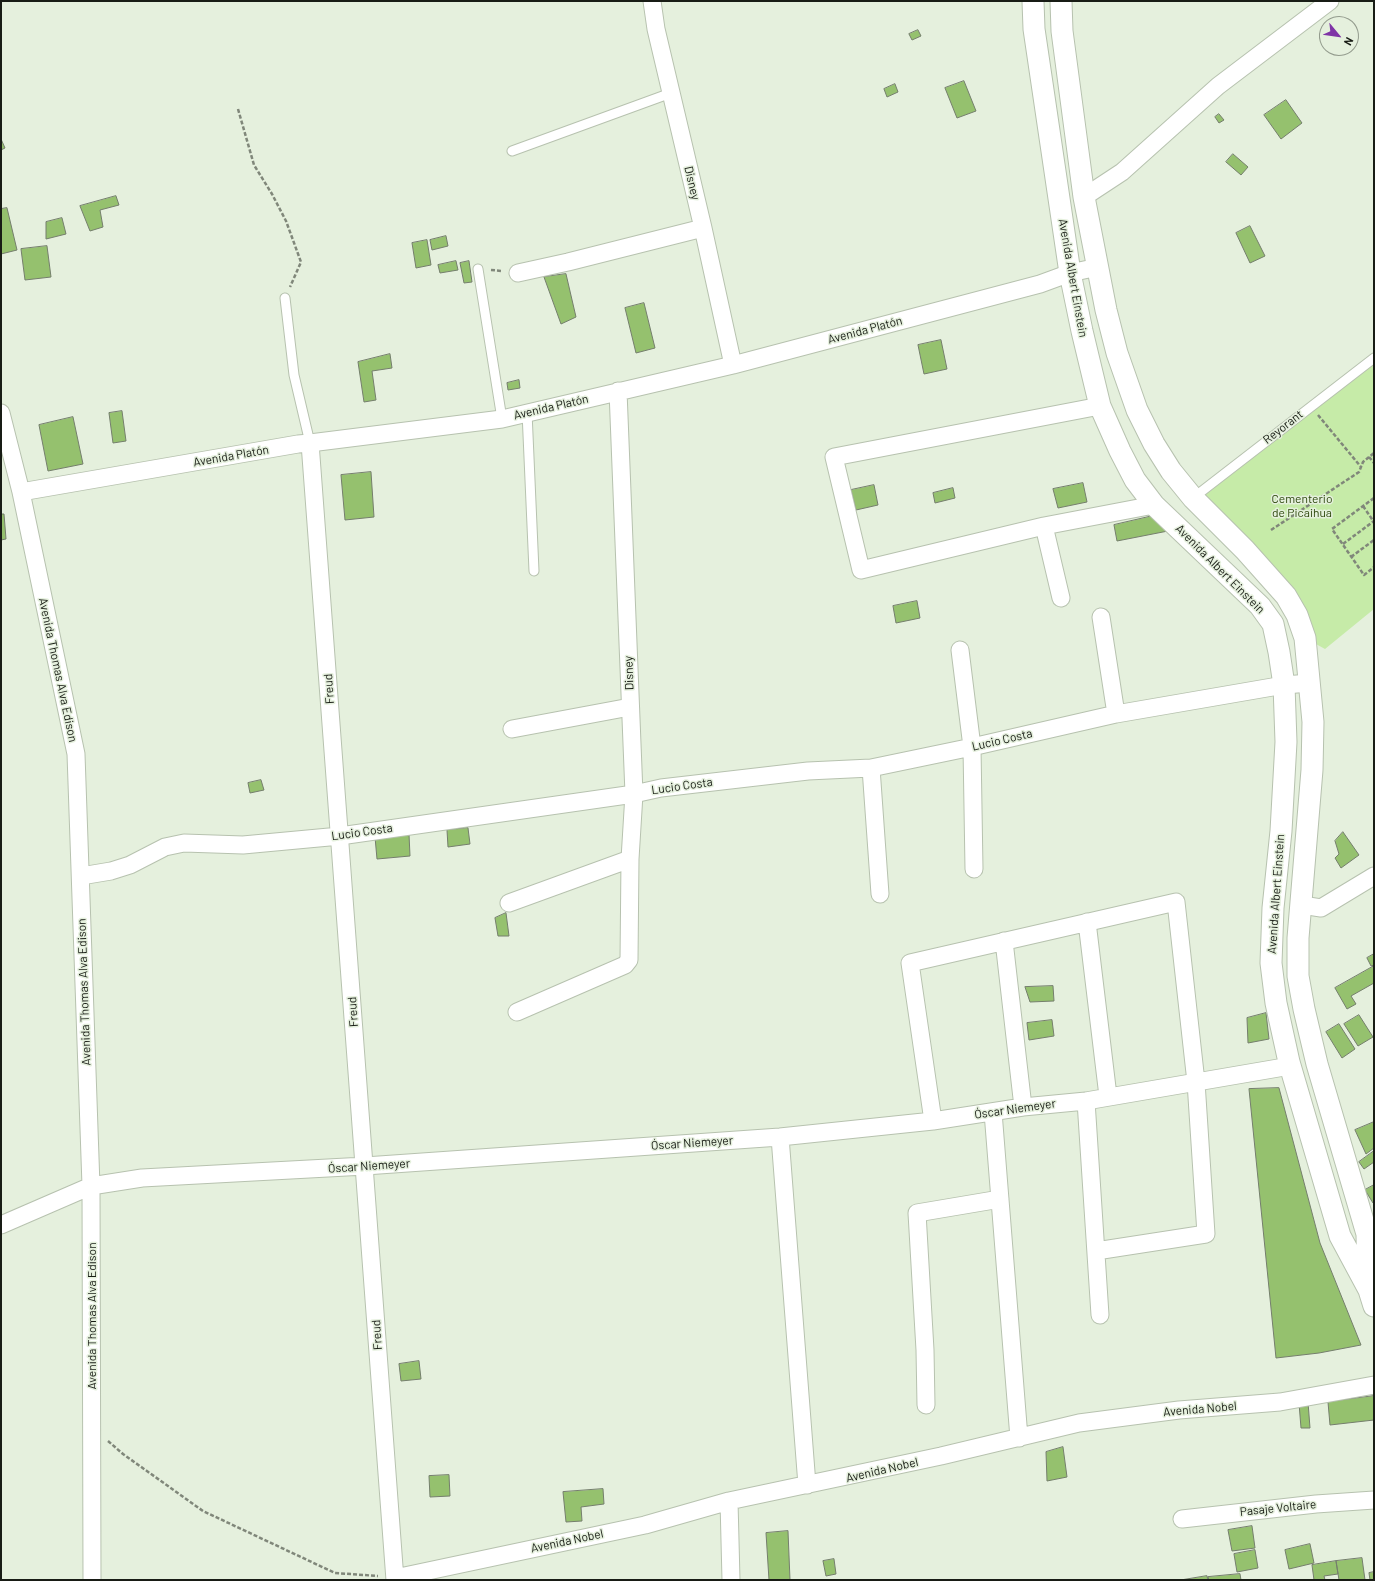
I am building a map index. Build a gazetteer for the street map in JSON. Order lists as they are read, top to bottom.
{
  "streets": {
    "street": [
      "Disney",
      "Avenida Albert Einstein",
      "Avenida Platón",
      "Avenida Thomas Alva Edison",
      "Freud",
      "Lucio Costa",
      "Óscar Niemeyer",
      "Avenida Nobel",
      "Pasaje Voltaire"
    ],
    "lane": ["Reyorant"]
  },
  "crossings": [
    ["Disney", "Avenida Platón"],
    ["Disney", "Lucio Costa"],
    ["Avenida Albert Einstein", "Avenida Platón"],
    ["Avenida Albert Einstein", "Reyorant"],
    ["Avenida Albert Einstein", "Lucio Costa"],
    ["Avenida Albert Einstein", "Óscar Niemeyer"],
    ["Avenida Platón", "Avenida Thomas Alva Edison"],
    ["Avenida Platón", "Freud"],
    ["Avenida Thomas Alva Edison", "Lucio Costa"],
    ["Avenida Thomas Alva Edison", "Óscar Niemeyer"],
    ["Freud", "Lucio Costa"],
    ["Freud", "Óscar Niemeyer"],
    ["Freud", "Avenida Nobel"]
  ],
  "parks": ["Cementerio de Picaihua"],
  "north": "bottom right"
}
